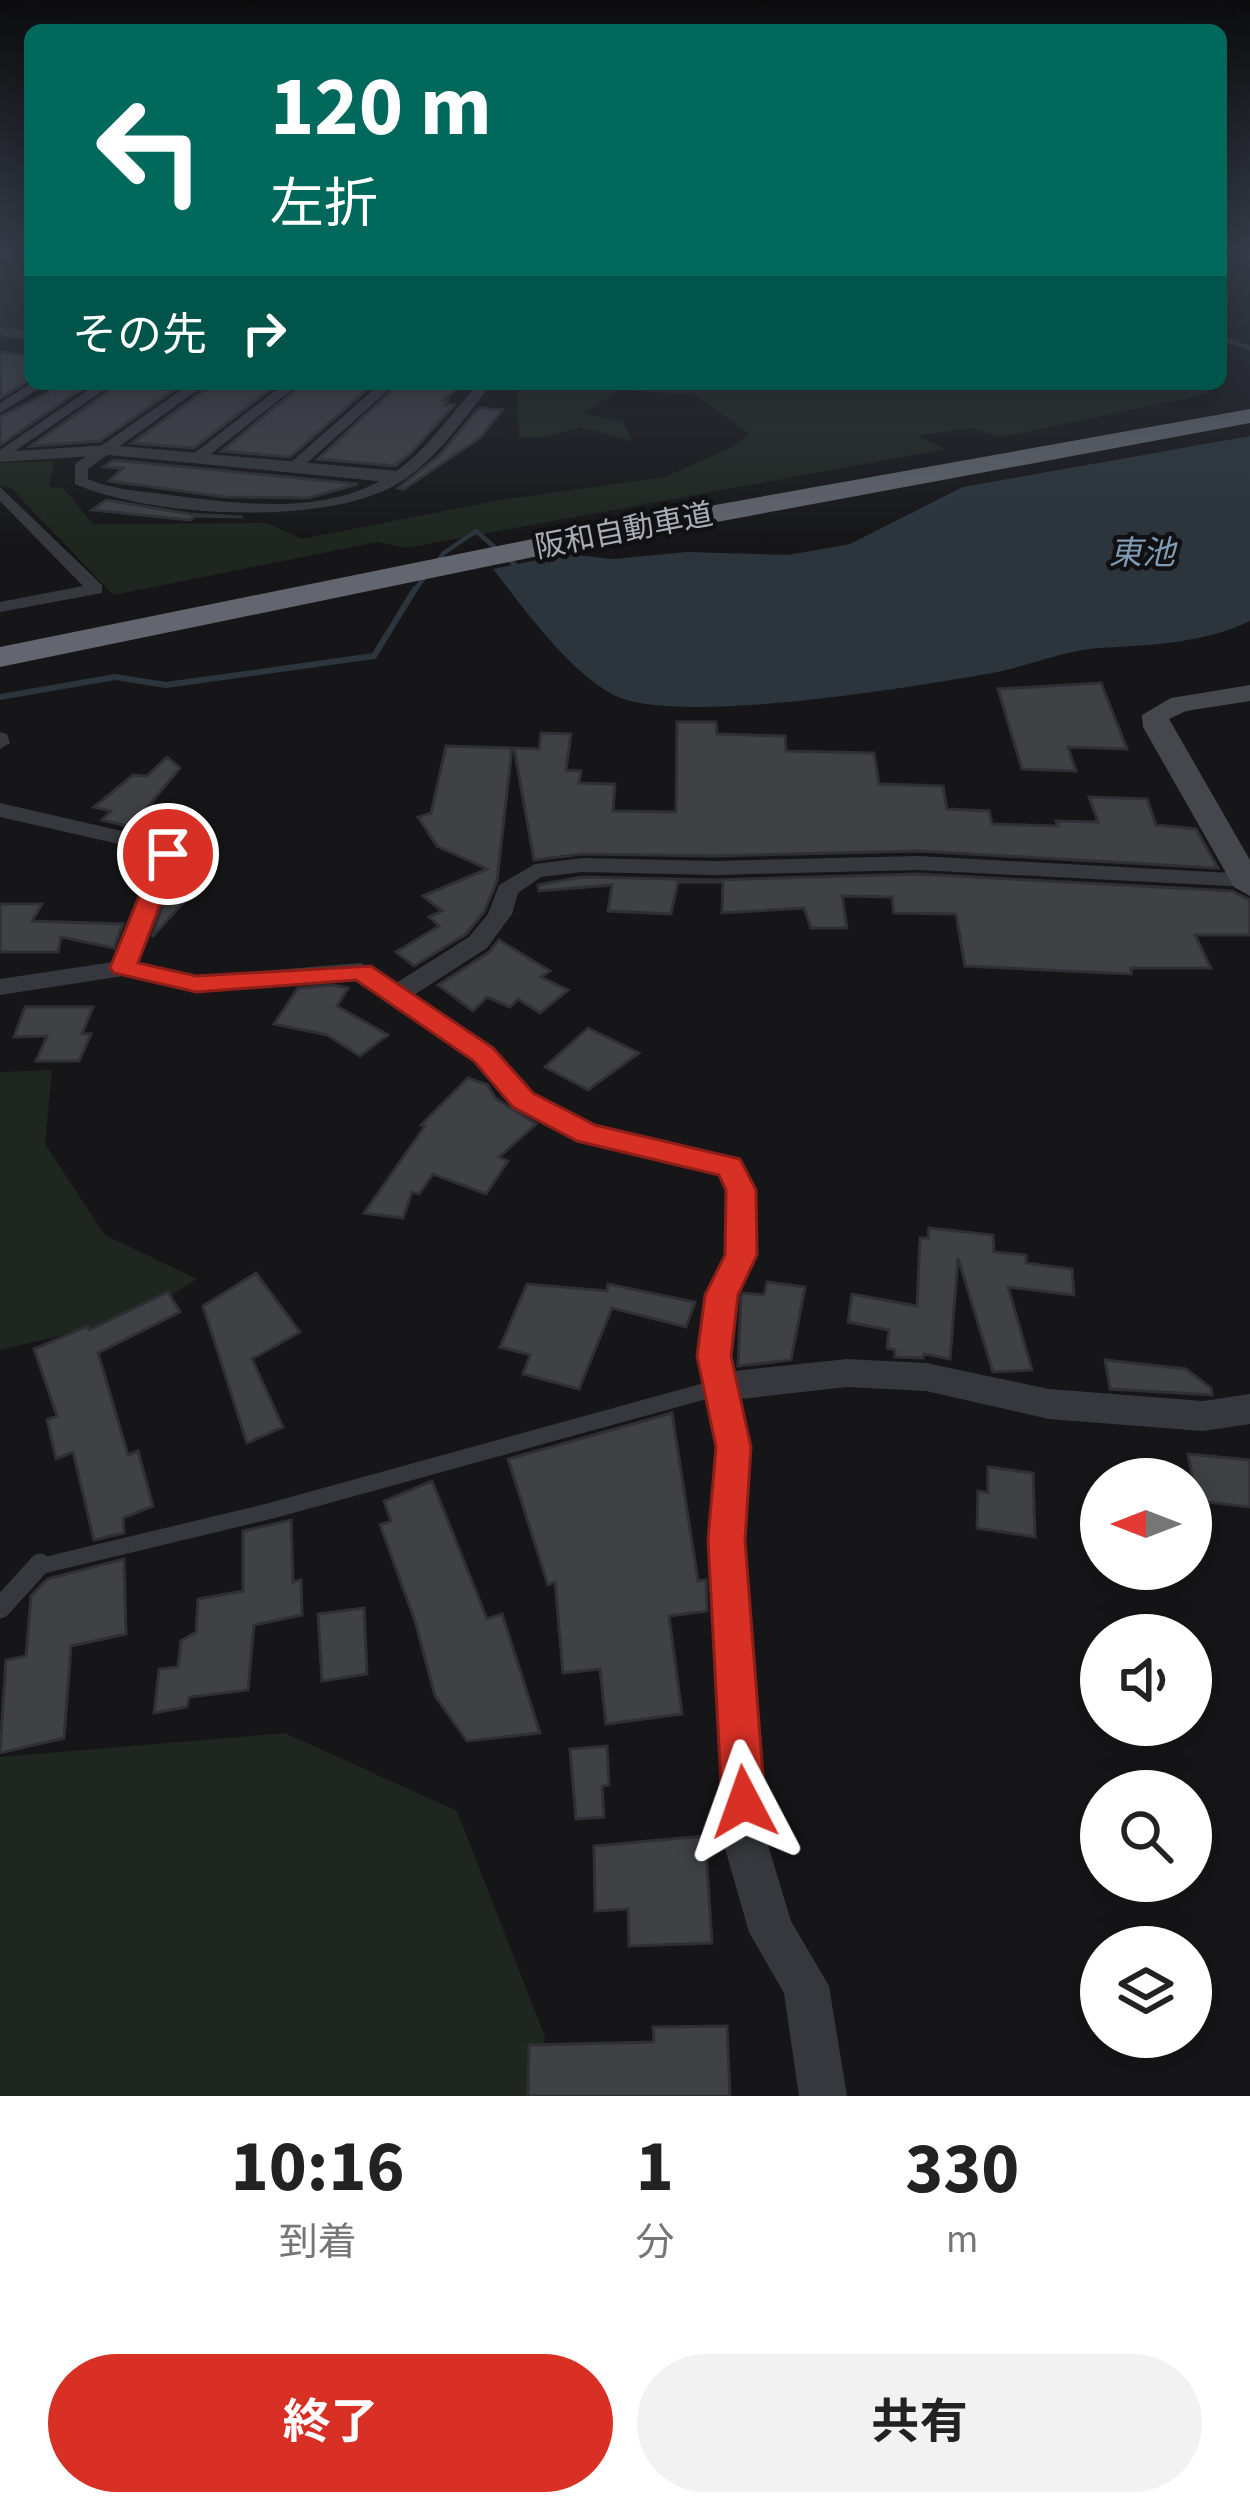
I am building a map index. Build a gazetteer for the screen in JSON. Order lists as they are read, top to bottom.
{
  "streets": {
    "highway": ["阪和自動車道"]
  },
  "water": ["東池"],
  "north": "left",
  "page": {
    "turn": ["120 m", "左折"],
    "then": "その先",
    "eta": [
      "10:16",
      "到着",
      "1",
      "分",
      "330",
      "m"
    ],
    "buttons": ["終了", "共有"]
  }
}
